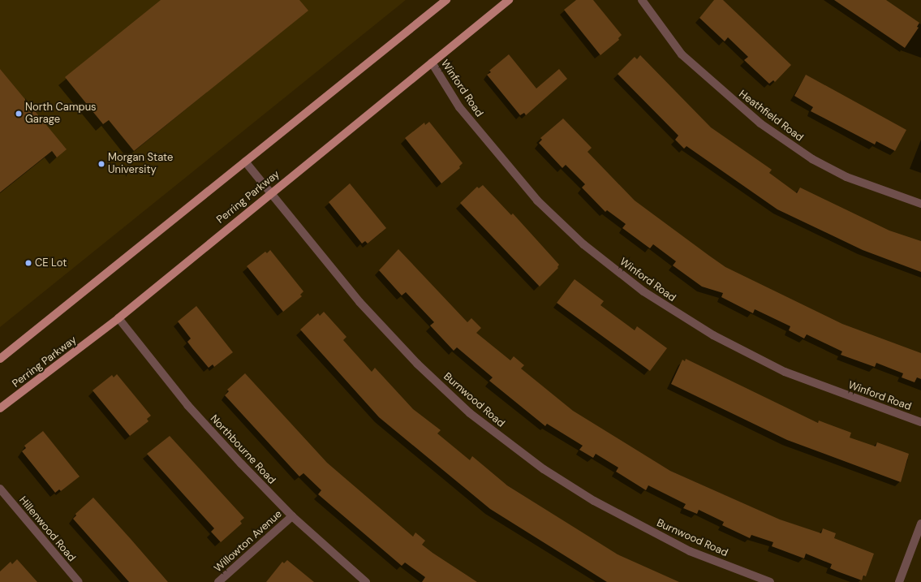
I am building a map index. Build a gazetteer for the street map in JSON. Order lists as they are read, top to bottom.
{
  "streets": {
    "main road": ["Perring Parkway"],
    "street": [
      "Winford Road",
      "Heathfield Road",
      "Burnwood Road",
      "Northbourne Road",
      "Hillenwood Road",
      "Willowton Avenue"
    ]
  },
  "crossings": [
    ["Winford Road", "Perring Parkway"],
    ["Perring Parkway", "Burnwood Road"],
    ["Perring Parkway", "Northbourne Road"],
    ["Northbourne Road", "Willowton Avenue"]
  ],
  "places": ["North Campus Garage", "Morgan State University", "CE Lot"]
}
